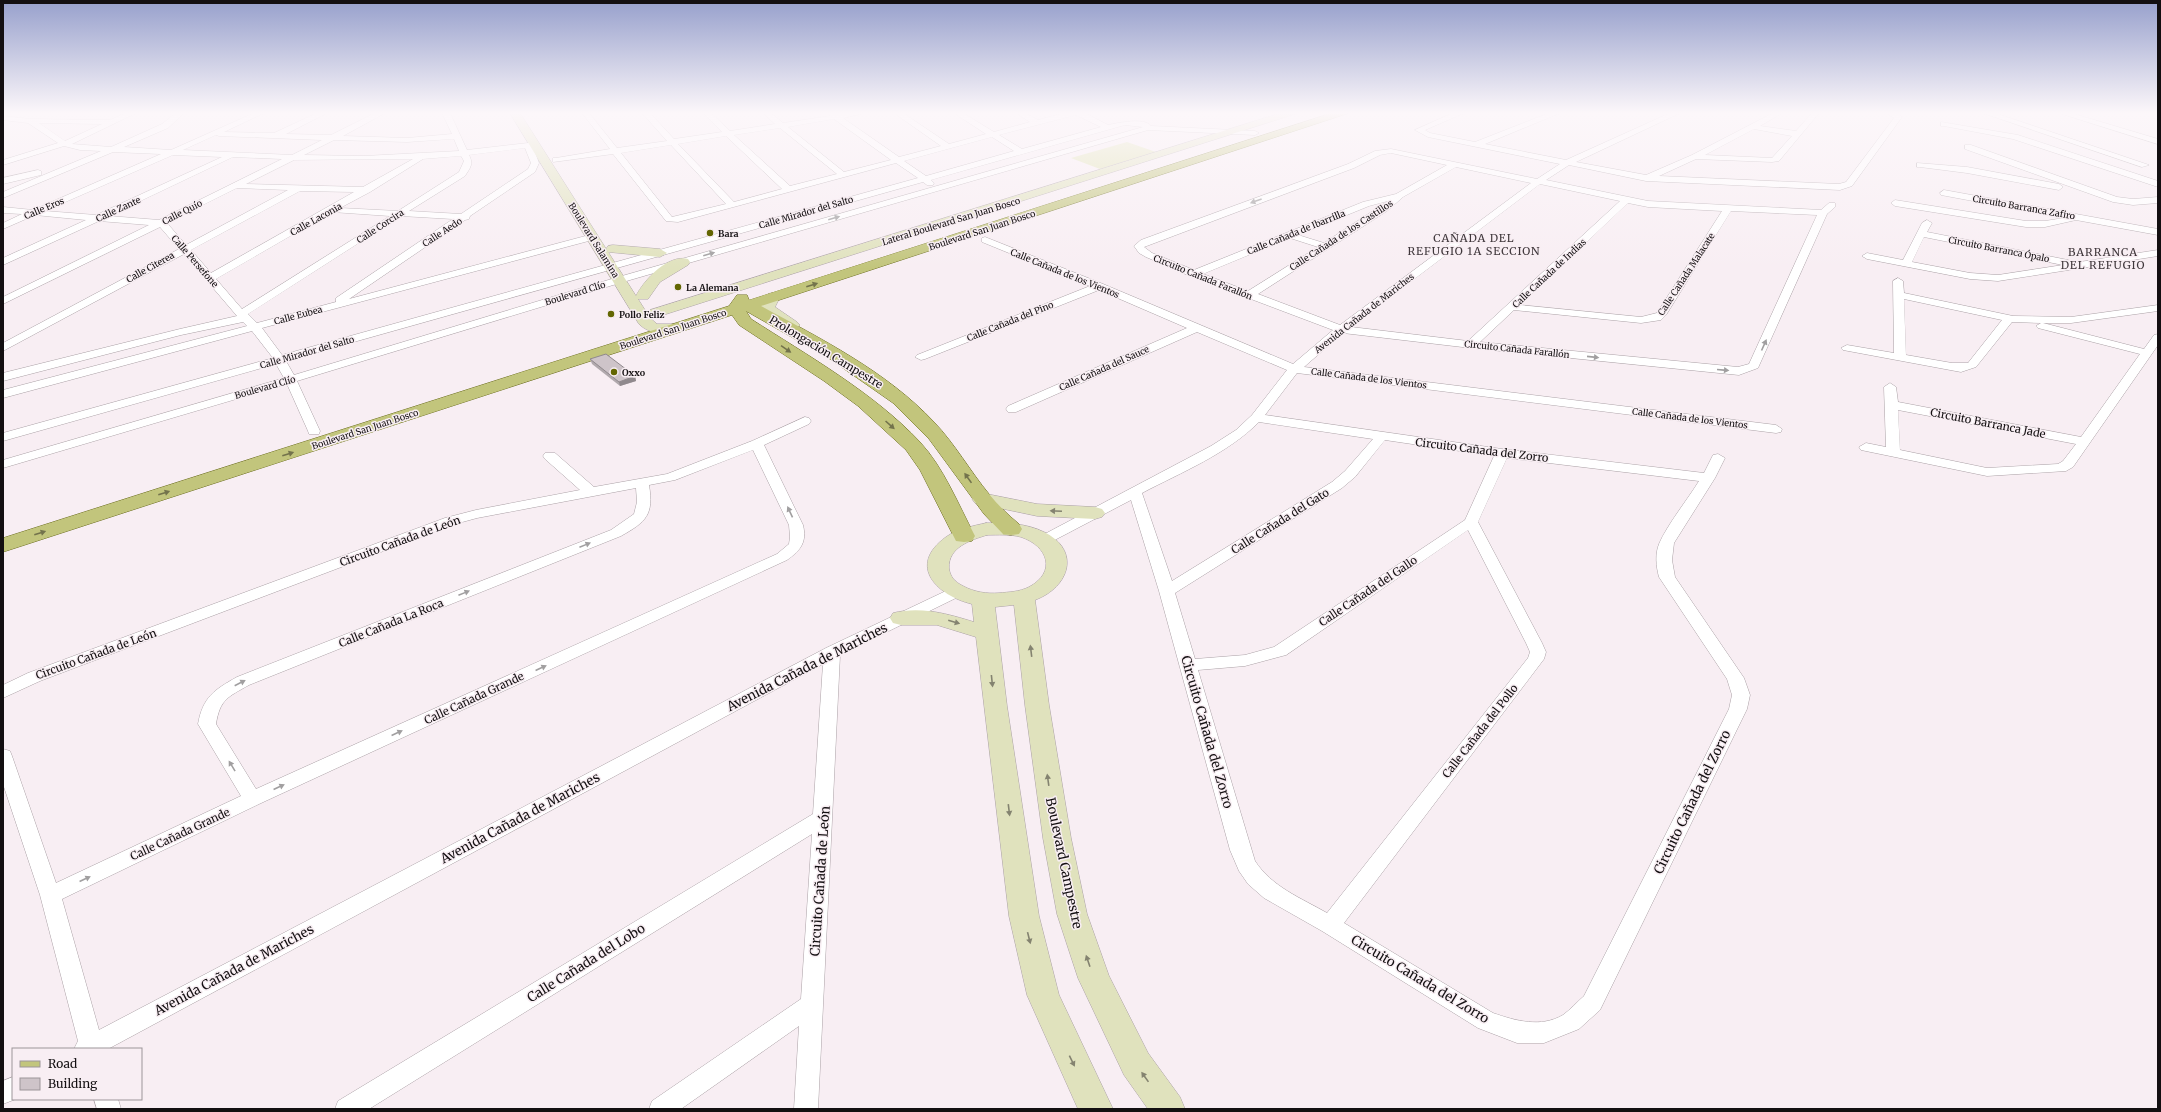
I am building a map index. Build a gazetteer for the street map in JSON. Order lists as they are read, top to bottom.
{
  "streets": {
    "main road": ["Boulevard San Juan Bosco", "Prolongación Campestre"],
    "street": [
      "Circuito Barranca Zafiro",
      "Calle Eros",
      "Calle Zante",
      "Calle Quío",
      "Calle Mirador del Salto",
      "Calle Laconia",
      "Lateral Boulevard San Juan Bosco",
      "Calle Corcira",
      "Calle Aedo",
      "Calle Cañada de Ibarrilla",
      "Calle Cañada de los Castillos",
      "Boulevard Salamina",
      "Circuito Barranca Ópalo",
      "Calle Persefone",
      "Calle Citerea",
      "Calle Cañada de los Vientos",
      "Calle Cañada de Indias",
      "Calle Cañada Malacate",
      "Circuito Cañada Farallón",
      "Boulevard Clío",
      "Avenida Cañada de Mariches",
      "Calle Eubea",
      "Calle Cañada del Pino",
      "Calle Cañada del Sauce",
      "Circuito Barranca Jade",
      "Circuito Cañada del Zorro",
      "Calle Cañada del Gato",
      "Circuito Cañada de León",
      "Calle Cañada del Gallo",
      "Calle Cañada La Roca",
      "Calle Cañada Grande",
      "Calle Cañada del Pollo",
      "Boulevard Campestre",
      "Calle Cañada del Lobo"
    ]
  },
  "crossings": [
    ["Calle Quío", "Calle Persefone"],
    ["Calle Mirador del Salto", "Boulevard Salamina"],
    ["Calle Mirador del Salto", "Calle Persefone"],
    ["Calle Laconia", "Calle Persefone"],
    ["Lateral Boulevard San Juan Bosco", "Boulevard San Juan Bosco"],
    ["Lateral Boulevard San Juan Bosco", "Boulevard Salamina"],
    ["Calle Corcira", "Calle Persefone"],
    ["Boulevard San Juan Bosco", "Boulevard Salamina"],
    ["Boulevard San Juan Bosco", "Calle Persefone"],
    ["Boulevard San Juan Bosco", "Prolongación Campestre"],
    ["Calle Aedo", "Calle Eubea"],
    ["Calle Cañada de Ibarrilla", "Calle Cañada de los Castillos"],
    ["Calle Cañada de Ibarrilla", "Circuito Cañada Farallón"],
    ["Calle Cañada de los Castillos", "Circuito Cañada Farallón"],
    ["Boulevard Salamina", "Boulevard Clío"],
    ["Boulevard Salamina", "Calle Eubea"],
    ["Calle Persefone", "Calle Citerea"],
    ["Calle Persefone", "Boulevard Clío"],
    ["Calle Persefone", "Calle Eubea"],
    ["Calle Cañada de los Vientos", "Avenida Cañada de Mariches"],
    ["Calle Cañada de los Vientos", "Calle Cañada del Pino"],
    ["Calle Cañada de los Vientos", "Calle Cañada del Sauce"],
    ["Calle Cañada de Indias", "Calle Cañada Malacate"],
    ["Calle Cañada de Indias", "Circuito Cañada Farallón"],
    ["Calle Cañada Malacate", "Circuito Cañada Farallón"],
    ["Circuito Cañada Farallón", "Avenida Cañada de Mariches"],
    ["Avenida Cañada de Mariches", "Prolongación Campestre"],
    ["Avenida Cañada de Mariches", "Circuito Cañada del Zorro"],
    ["Avenida Cañada de Mariches", "Circuito Cañada de León"],
    ["Avenida Cañada de Mariches", "Boulevard Campestre"],
    ["Prolongación Campestre", "Boulevard Campestre"],
    ["Circuito Cañada del Zorro", "Calle Cañada del Gato"],
    ["Circuito Cañada del Zorro", "Calle Cañada del Gallo"],
    ["Circuito Cañada del Zorro", "Calle Cañada del Pollo"],
    ["Circuito Cañada de León", "Calle Cañada La Roca"],
    ["Circuito Cañada de León", "Calle Cañada Grande"],
    ["Circuito Cañada de León", "Calle Cañada del Lobo"],
    ["Calle Cañada del Gallo", "Calle Cañada del Pollo"],
    ["Calle Cañada La Roca", "Calle Cañada Grande"]
  ],
  "one_way": ["Calle Cañada La Roca", "Calle Cañada Grande"],
  "districts": ["CAÑADA DEL REFUGIO 1A SECCION", "BARRANCA DEL REFUGIO"],
  "places": [
    "Bara",
    "La Alemana",
    "Pollo Feliz",
    "Oxxo"
  ],
  "legend": ["Road", "Building"]
}
